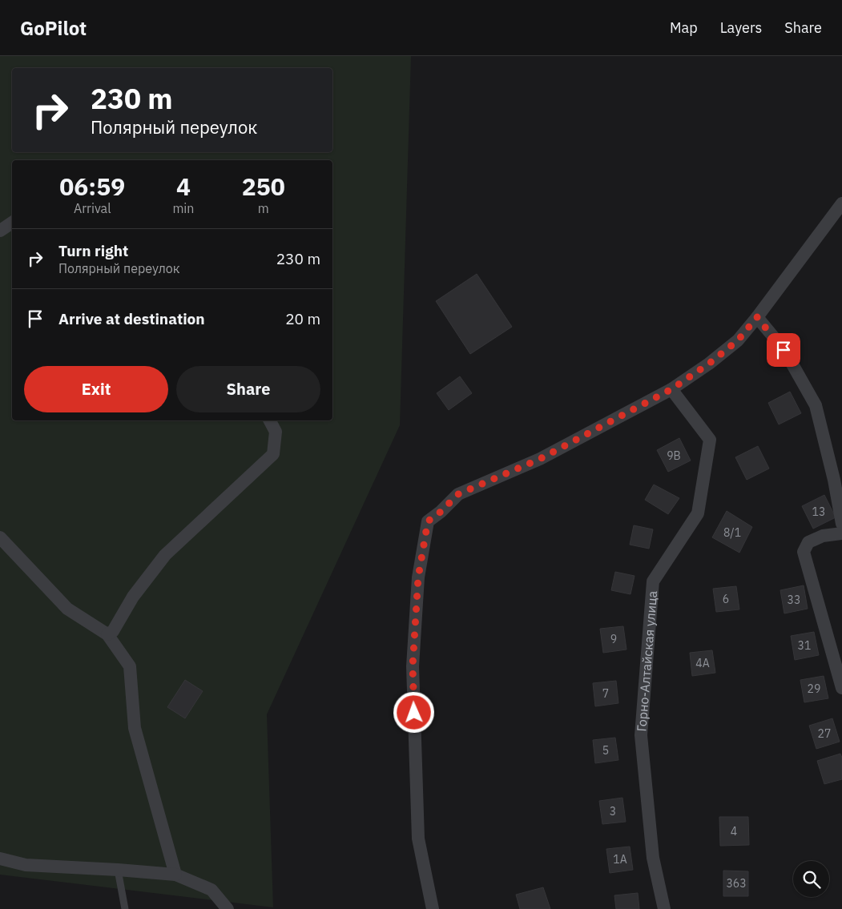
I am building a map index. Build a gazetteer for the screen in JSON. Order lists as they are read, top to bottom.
{
  "streets": {
    "street": ["Горно-Алтайская улица"]
  },
  "house_numbers": [
    "9В",
    "13",
    "8/1",
    "6",
    "33",
    "9",
    "31",
    "4А",
    "29",
    "7",
    "27",
    "5",
    "3",
    "4",
    "1А",
    "363"
  ],
  "page": {
    "header": "GoPilot",
    "nav": ["Map", "Layers", "Share"],
    "turn": ["230 m", "Полярный переулок"],
    "eta": [
      "06:59",
      "Arrival",
      "4",
      "min",
      "250",
      "m"
    ],
    "list": [
      {
        "name": "Turn right",
        "note": "Полярный переулок",
        "value": "230 m"
      },
      {
        "name": "Arrive at destination",
        "value": "20 m"
      }
    ],
    "buttons": ["Exit", "Share"]
  }
}
